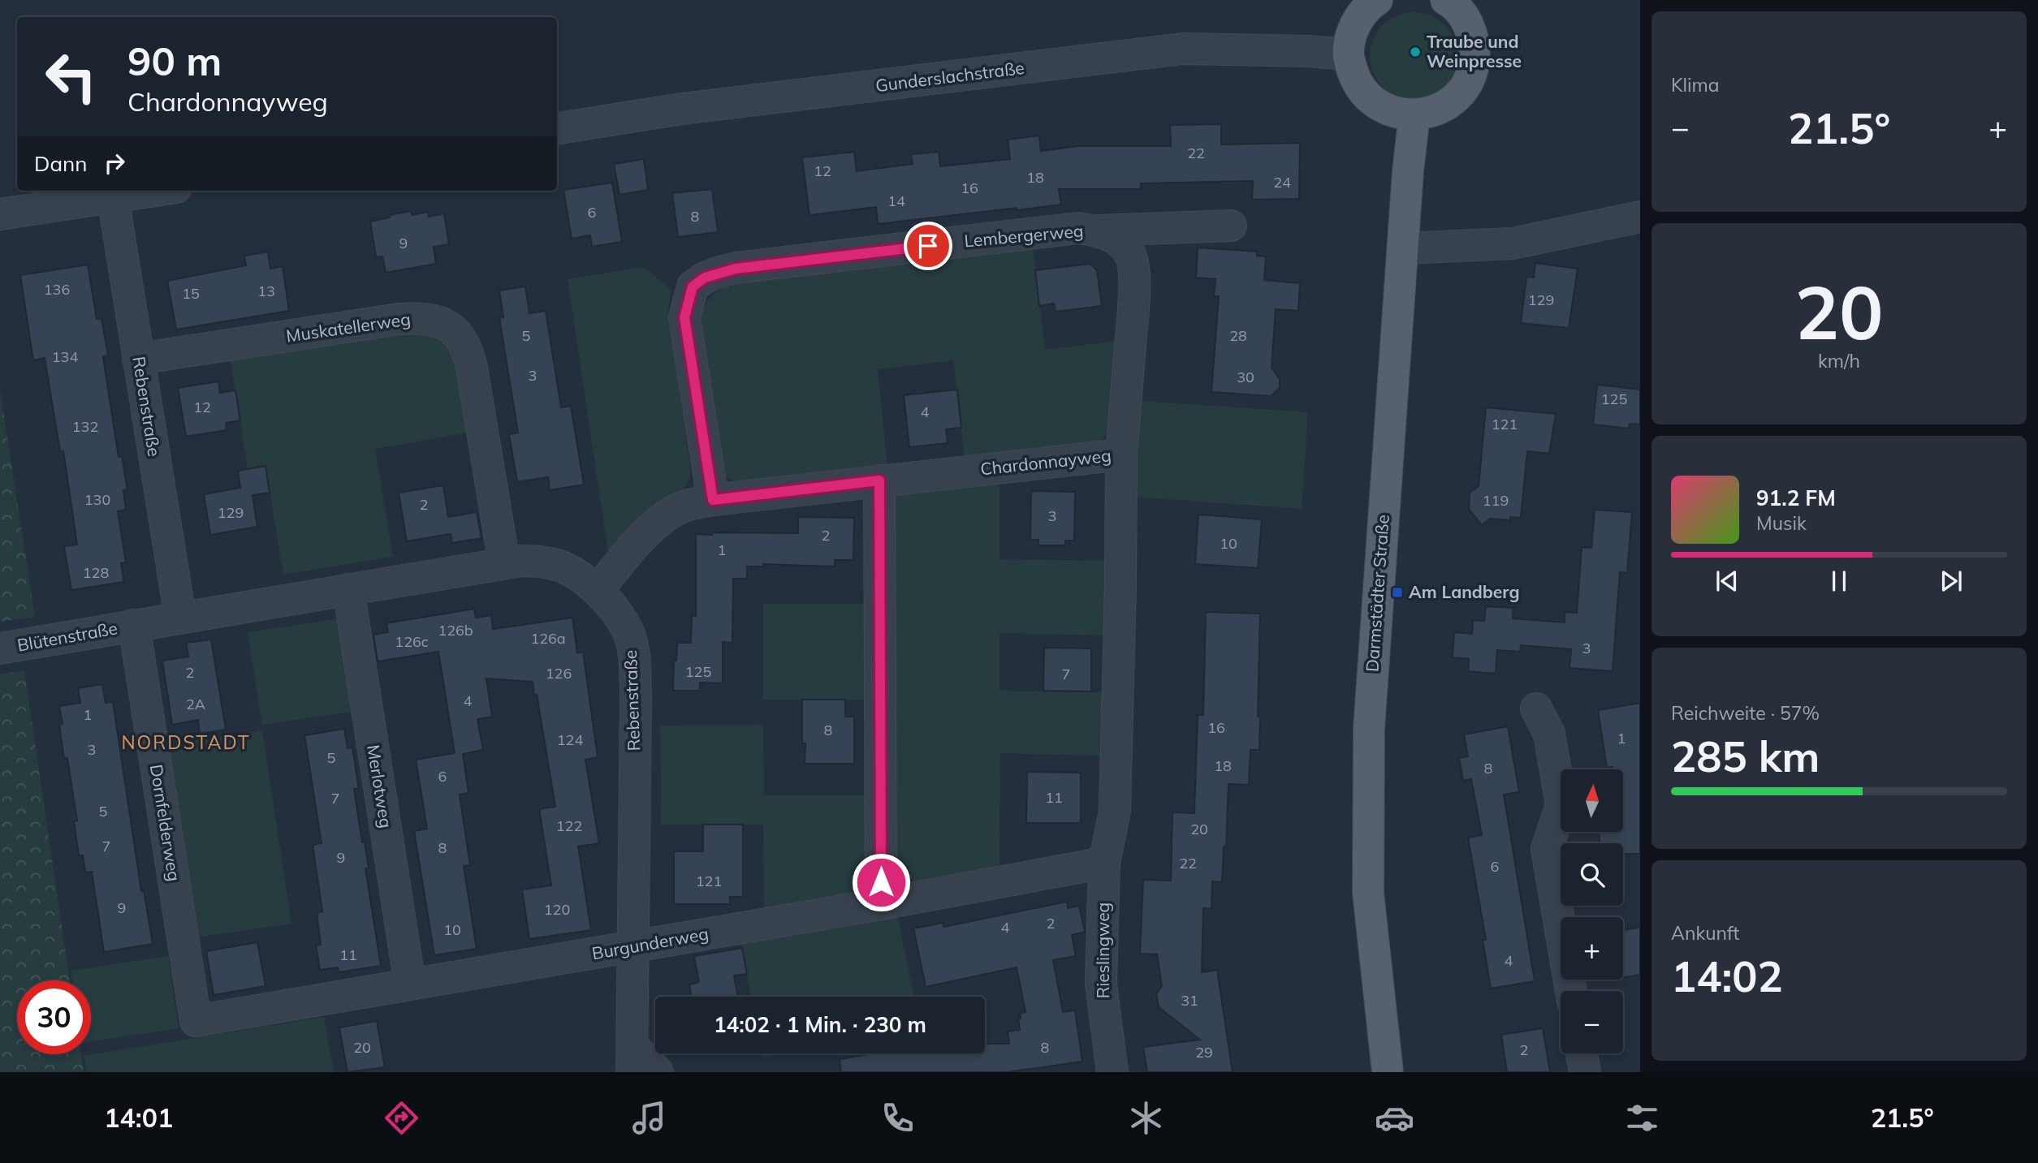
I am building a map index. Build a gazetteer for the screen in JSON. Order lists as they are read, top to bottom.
{
  "streets": {
    "main road": ["Darmstädter Straße"],
    "street": [
      "Gunderslachstraße",
      "Lembergerweg",
      "Muskatellerweg",
      "Rebenstraße",
      "Chardonnayweg",
      "Blütenstraße",
      "Merlotweg",
      "Dornfelderweg",
      "Burgunderweg",
      "Rieslingweg"
    ]
  },
  "crossings": [
    ["Lembergerweg", "Chardonnayweg"],
    ["Muskatellerweg", "Rebenstraße"],
    ["Rebenstraße", "Chardonnayweg"],
    ["Rebenstraße", "Blütenstraße"],
    ["Rebenstraße", "Merlotweg"],
    ["Rebenstraße", "Dornfelderweg"],
    ["Rebenstraße", "Burgunderweg"],
    ["Chardonnayweg", "Burgunderweg"],
    ["Chardonnayweg", "Rieslingweg"],
    ["Blütenstraße", "Dornfelderweg"],
    ["Merlotweg", "Burgunderweg"],
    ["Dornfelderweg", "Burgunderweg"],
    ["Burgunderweg", "Rieslingweg"]
  ],
  "districts": ["NORDSTADT"],
  "places": {
    "other": ["Traube und Weinpresse"],
    "transit": ["Am Landberg"]
  },
  "house_numbers": [
    "22",
    "12",
    "18",
    "24",
    "16",
    "14",
    "6",
    "8",
    "9",
    "136",
    "13",
    "15",
    "129",
    "5",
    "28",
    "134",
    "3",
    "30",
    "125",
    "12",
    "4",
    "121",
    "132",
    "130",
    "119",
    "2",
    "129",
    "3",
    "2",
    "10",
    "1",
    "128",
    "126b",
    "126a",
    "126c",
    "3",
    "125",
    "2",
    "126",
    "7",
    "4",
    "2A",
    "1",
    "16",
    "8",
    "1",
    "124",
    "3",
    "5",
    "18",
    "8",
    "6",
    "11",
    "7",
    "5",
    "122",
    "20",
    "7",
    "8",
    "9",
    "22",
    "6",
    "121",
    "9",
    "120",
    "2",
    "4",
    "10",
    "11",
    "4",
    "31",
    "20",
    "8",
    "2",
    "29"
  ],
  "north": "top",
  "page": {
    "tile": [
      "Klima",
      ["20", "km/h"],
      ["Reichweite · 57%", "285 km"],
      ["Ankunft", "14:02"]
    ],
    "turn": ["90 m", "Chardonnayweg"],
    "heat": ["−", "21.5°", "+"],
    "then": "Dann",
    "song": ["91.2 FM", "Musik"],
    "map_buttons": ["+", "−"],
    "limit": "30",
    "trip": "14:02 · 1 Min. · 230 m",
    "tabs": ["14:01", "21.5°"]
  }
}
